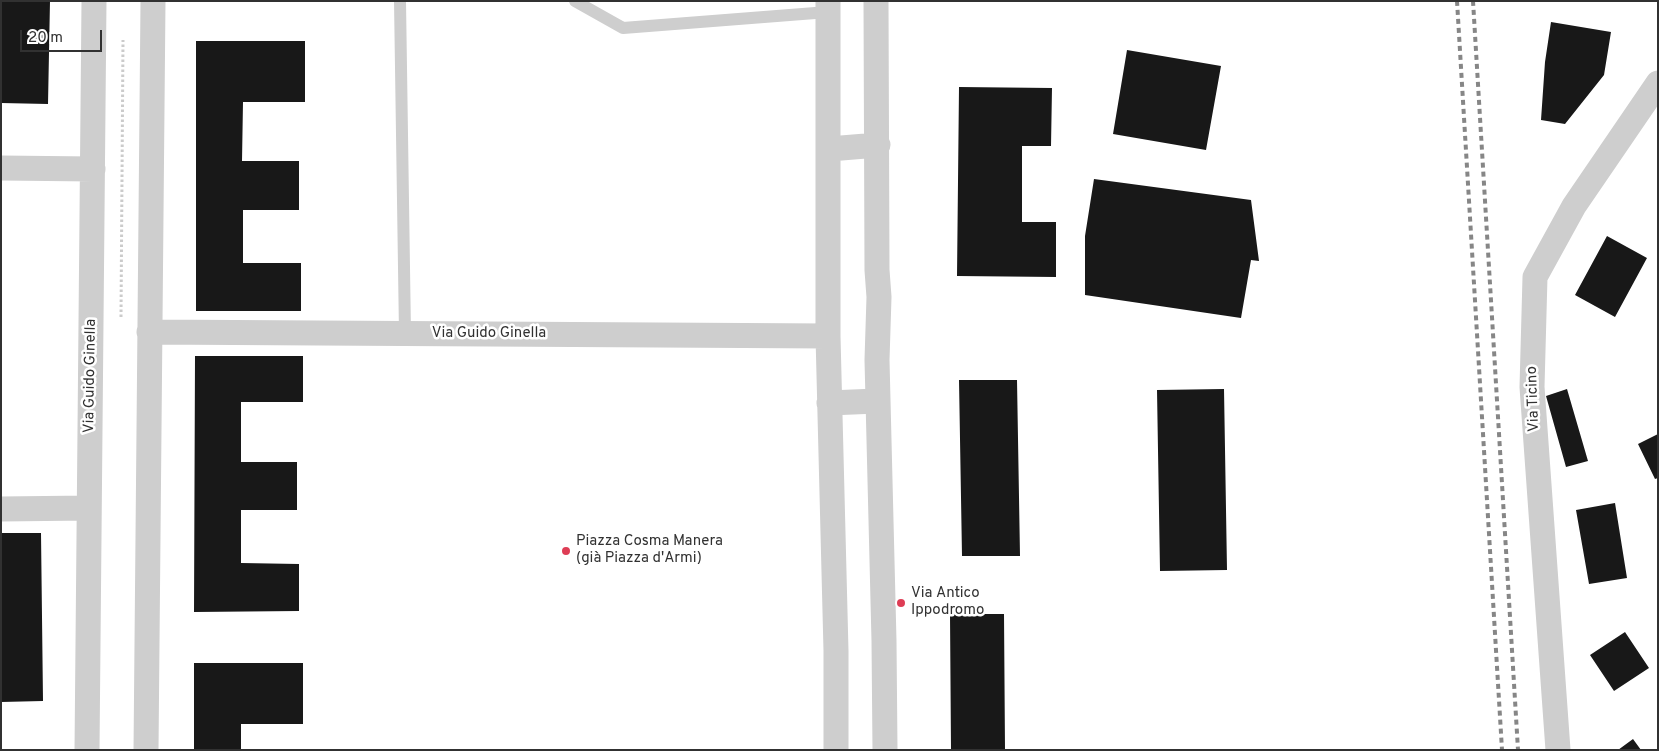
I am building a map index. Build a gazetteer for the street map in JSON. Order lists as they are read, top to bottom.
{
  "streets": {
    "street": ["Via Guido Ginella", "Via Ticino"]
  },
  "places": ["Piazza Cosma Manera (già Piazza d'Armi)", "Via Antico Ippodromo"],
  "scale_bar": "20 m"
}
